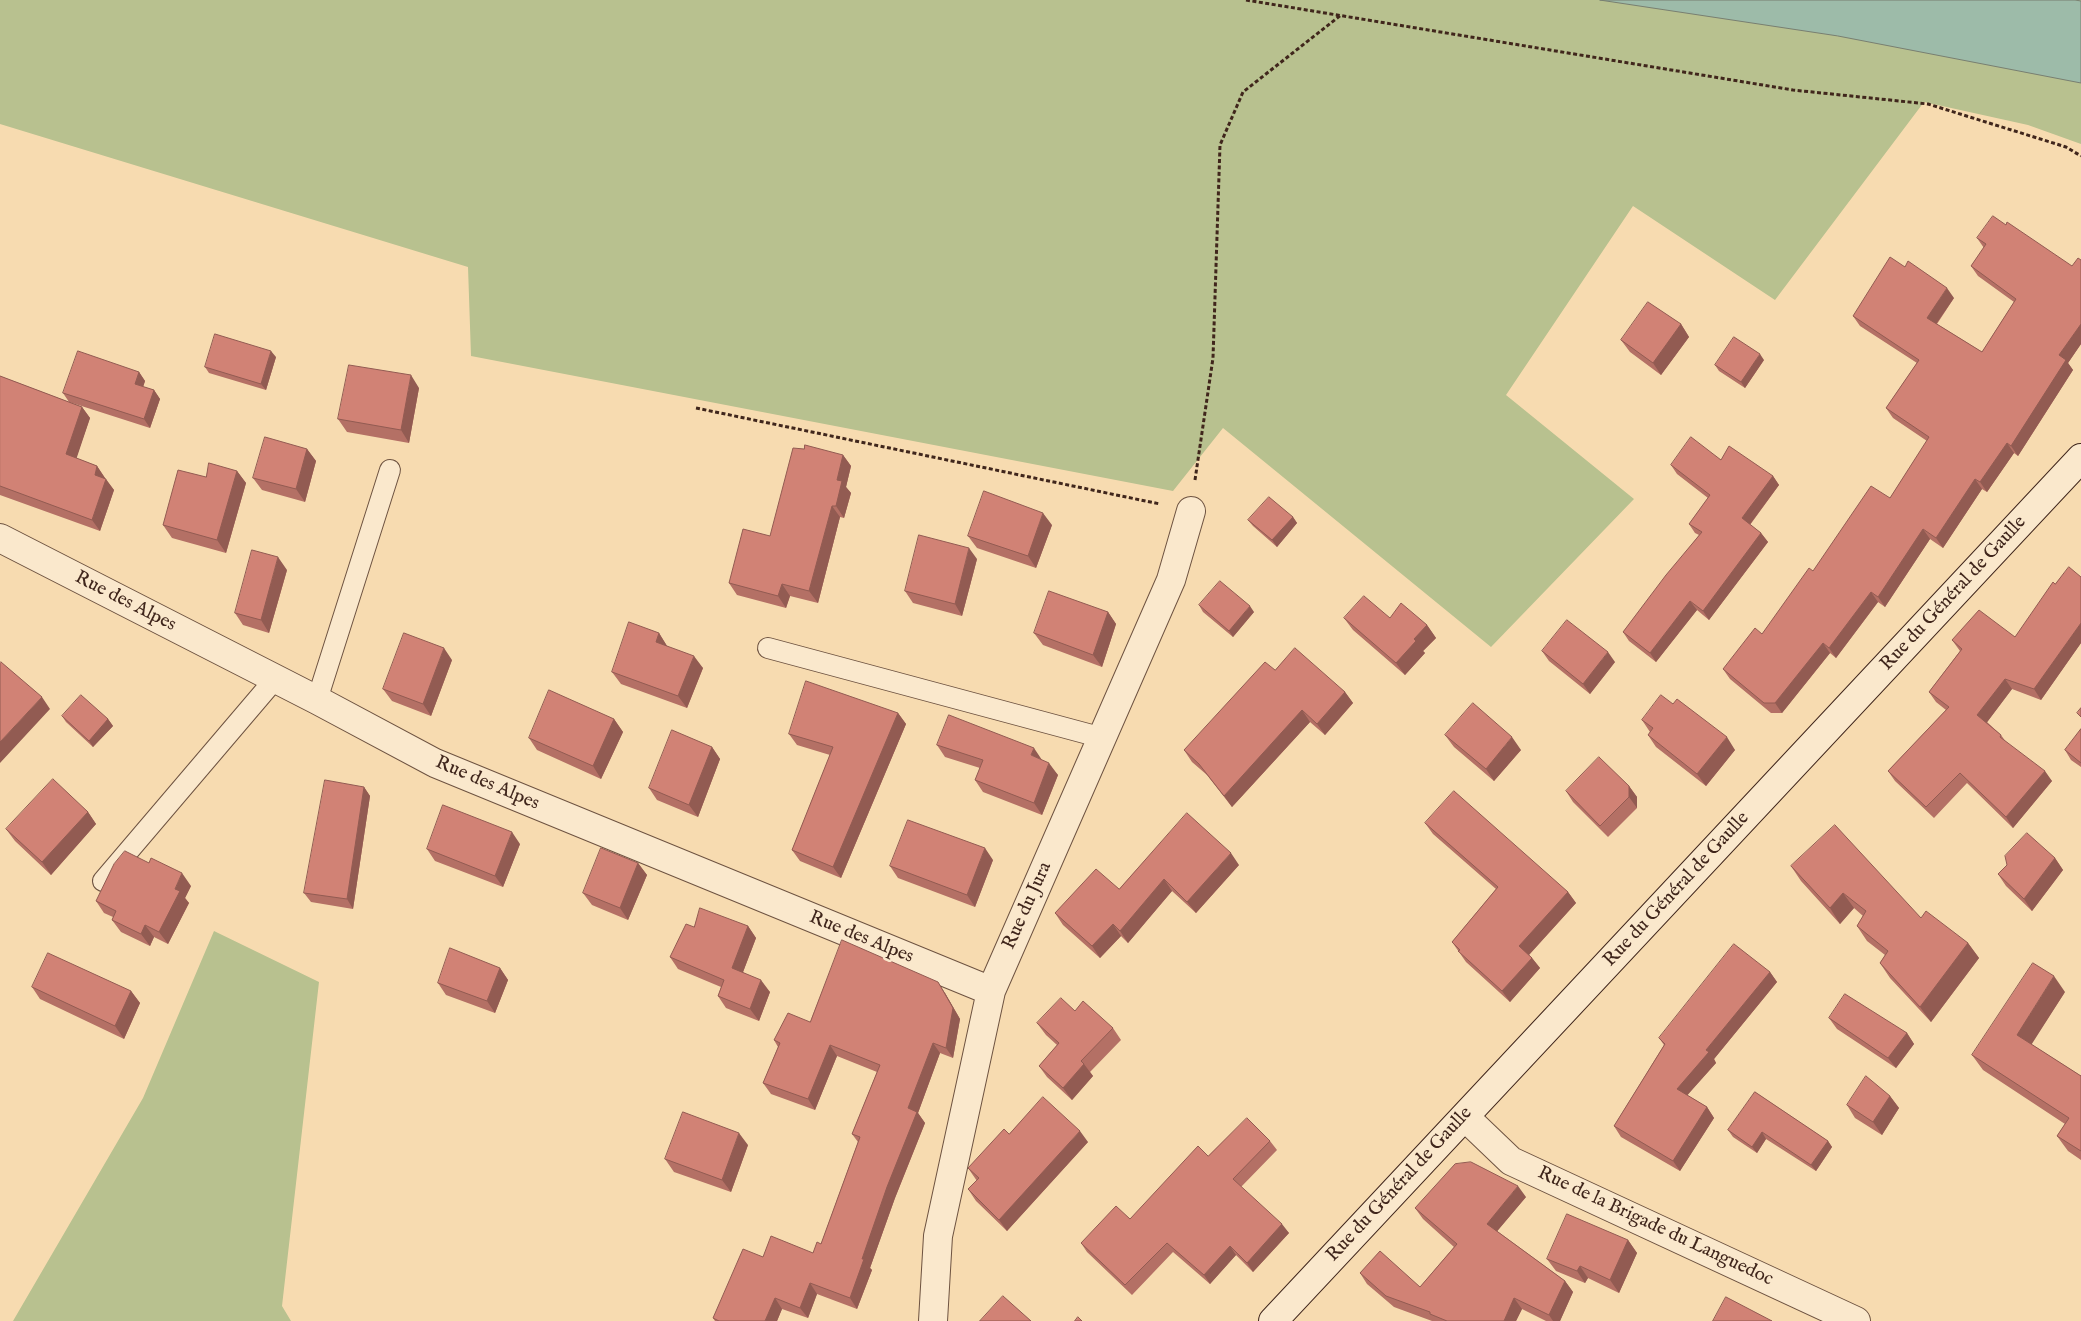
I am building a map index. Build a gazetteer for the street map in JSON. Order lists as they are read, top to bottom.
{
  "streets": {
    "street": [
      "Rue du Général de Gaulle",
      "Rue des Alpes",
      "Rue du Jura",
      "Rue de la Brigade du Languedoc"
    ]
  },
  "crossings": [
    ["Rue du Général de Gaulle", "Rue de la Brigade du Languedoc"],
    ["Rue des Alpes", "Rue du Jura"]
  ]
}
